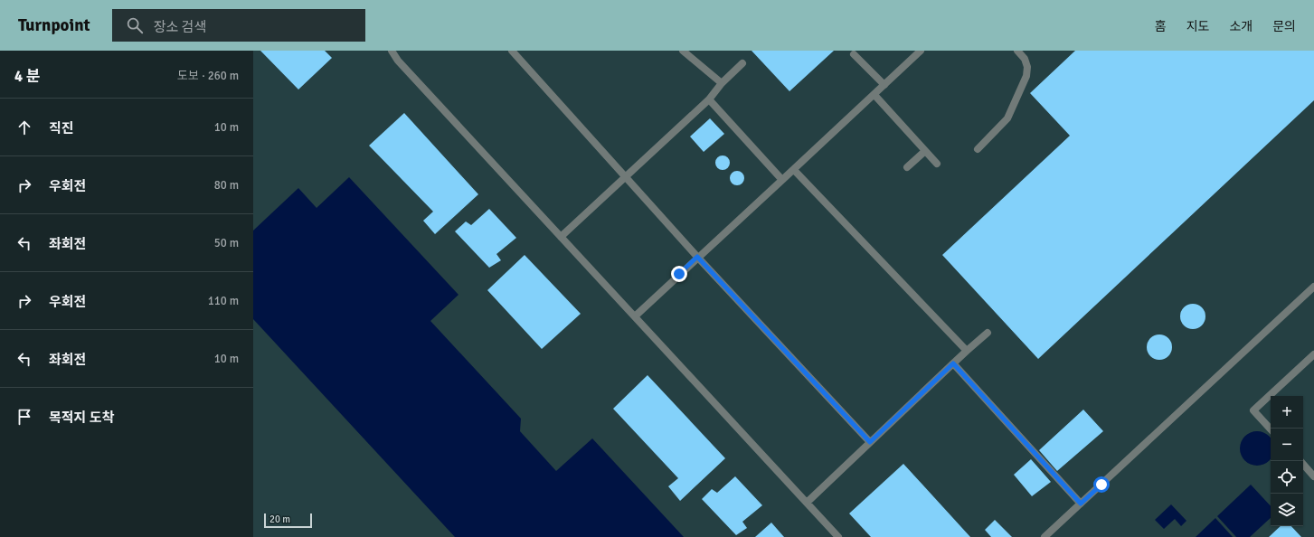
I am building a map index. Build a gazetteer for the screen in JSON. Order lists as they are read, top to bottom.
{
  "scale_bar": "20 m",
  "page": {
    "header": "Turnpoint",
    "search": "장소 검색",
    "nav": [
      "홈",
      "지도",
      "소개",
      "문의"
    ],
    "heading": ["4 분", "도보 · 260 m"],
    "list": [
      ["직진", "10 m"],
      ["우회전", "80 m"],
      ["좌회전", "50 m"],
      ["우회전", "110 m"],
      ["좌회전", "10 m"],
      "목적지 도착"
    ],
    "map_buttons": ["+", "−"],
    "scale": "20 m"
  }
}
